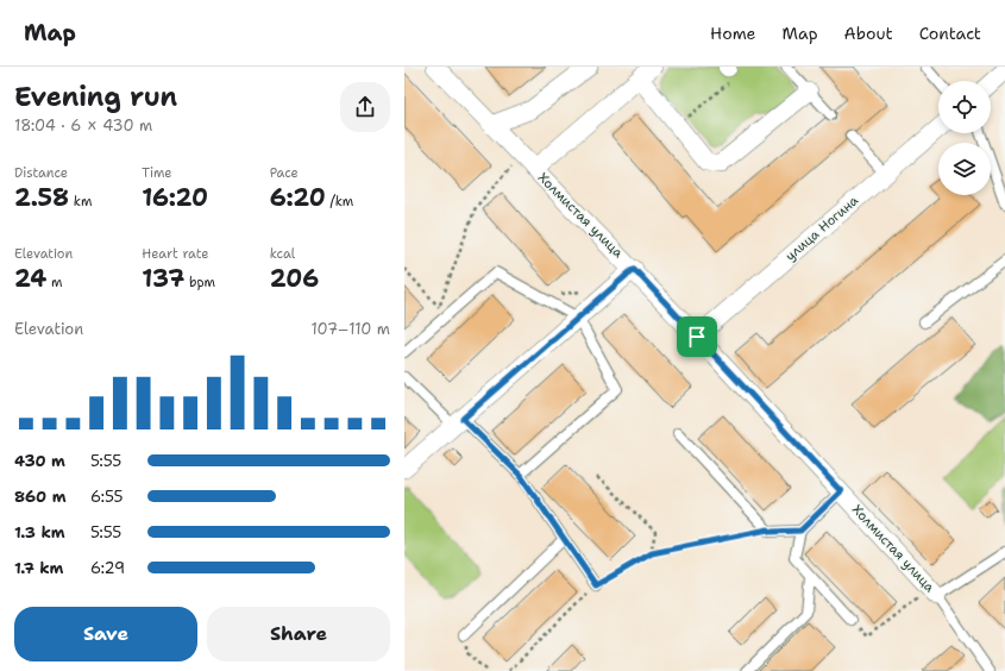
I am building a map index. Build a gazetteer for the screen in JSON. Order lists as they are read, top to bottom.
{
  "streets": {
    "street": ["Холмистая улица", "улица Ногина"]
  },
  "crossings": [
    ["Холмистая улица", "улица Ногина"]
  ],
  "page": {
    "header": "Map",
    "nav": [
      "Home",
      "Map",
      "About",
      "Contact"
    ],
    "heading": ["Evening run", "18:04 · 6 × 430 m"],
    "stats": [
      ["Distance", "2.58 km"],
      ["Time", "16:20"],
      ["Pace", "6:20 /km"],
      ["Elevation", "24 m"],
      ["Heart rate", "137 bpm"],
      ["kcal", "206"]
    ],
    "chart": ["Elevation", "107–110 m"],
    "list": [
      {
        "name": "430 m",
        "note": "5:55"
      },
      {
        "name": "860 m",
        "note": "6:55"
      },
      {
        "name": "1.3 km",
        "note": "5:55"
      },
      {
        "name": "1.7 km",
        "note": "6:29"
      }
    ],
    "buttons": ["Save", "Share"]
  }
}
